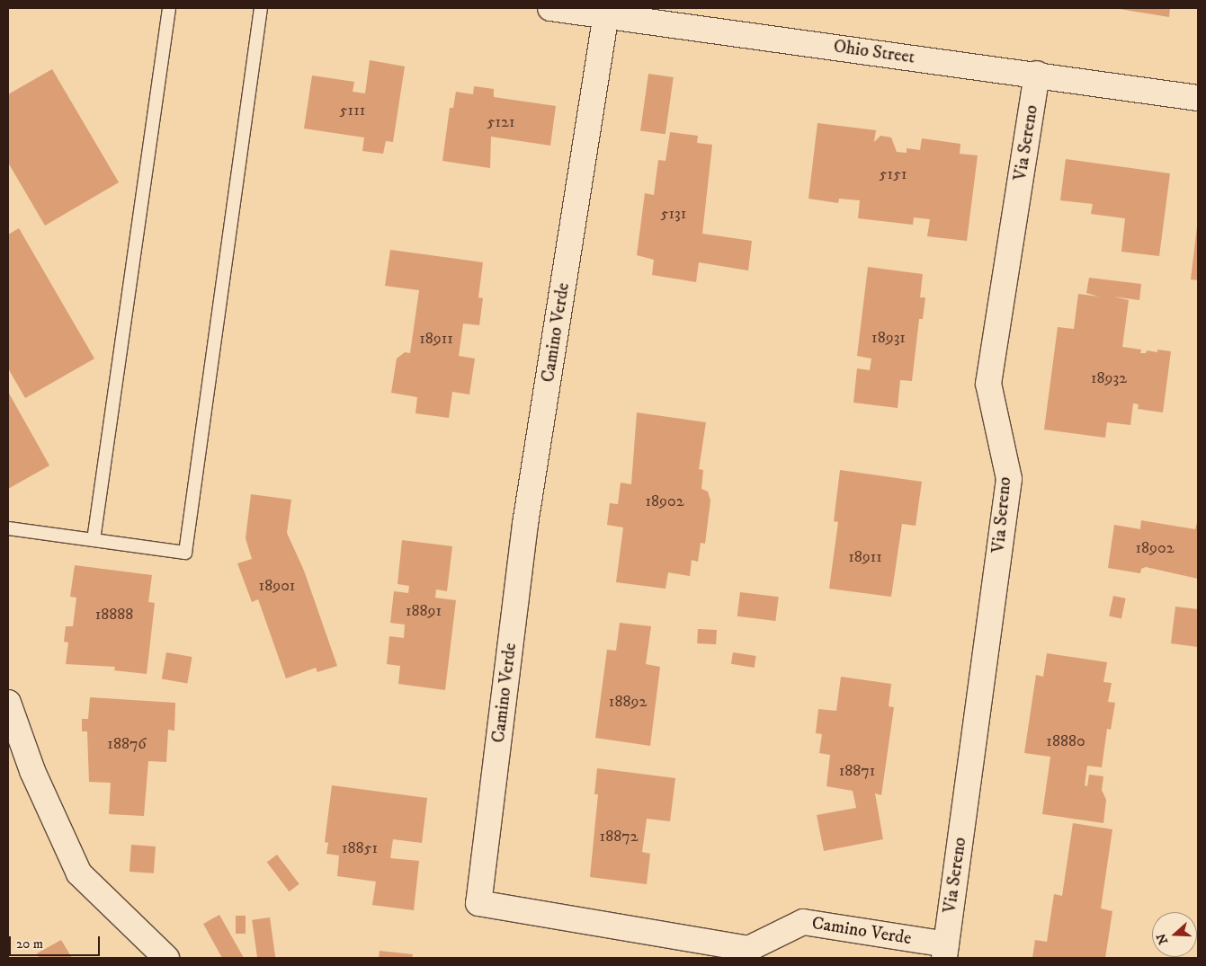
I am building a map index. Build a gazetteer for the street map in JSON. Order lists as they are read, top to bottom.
{
  "streets": {
    "street": ["Ohio Street", "Via Sereno", "Camino Verde"]
  },
  "crossings": [
    ["Ohio Street", "Via Sereno"],
    ["Ohio Street", "Camino Verde"],
    ["Via Sereno", "Camino Verde"]
  ],
  "house_numbers": [
    "5111",
    "5121",
    "5151",
    "5131",
    "18931",
    "18911",
    "18932",
    "18902",
    "18902",
    "18911",
    "18901",
    "18891",
    "18888",
    "18892",
    "18880",
    "18876",
    "18871",
    "18872",
    "18851"
  ],
  "scale_bar": "20 m",
  "north": "left"
}
